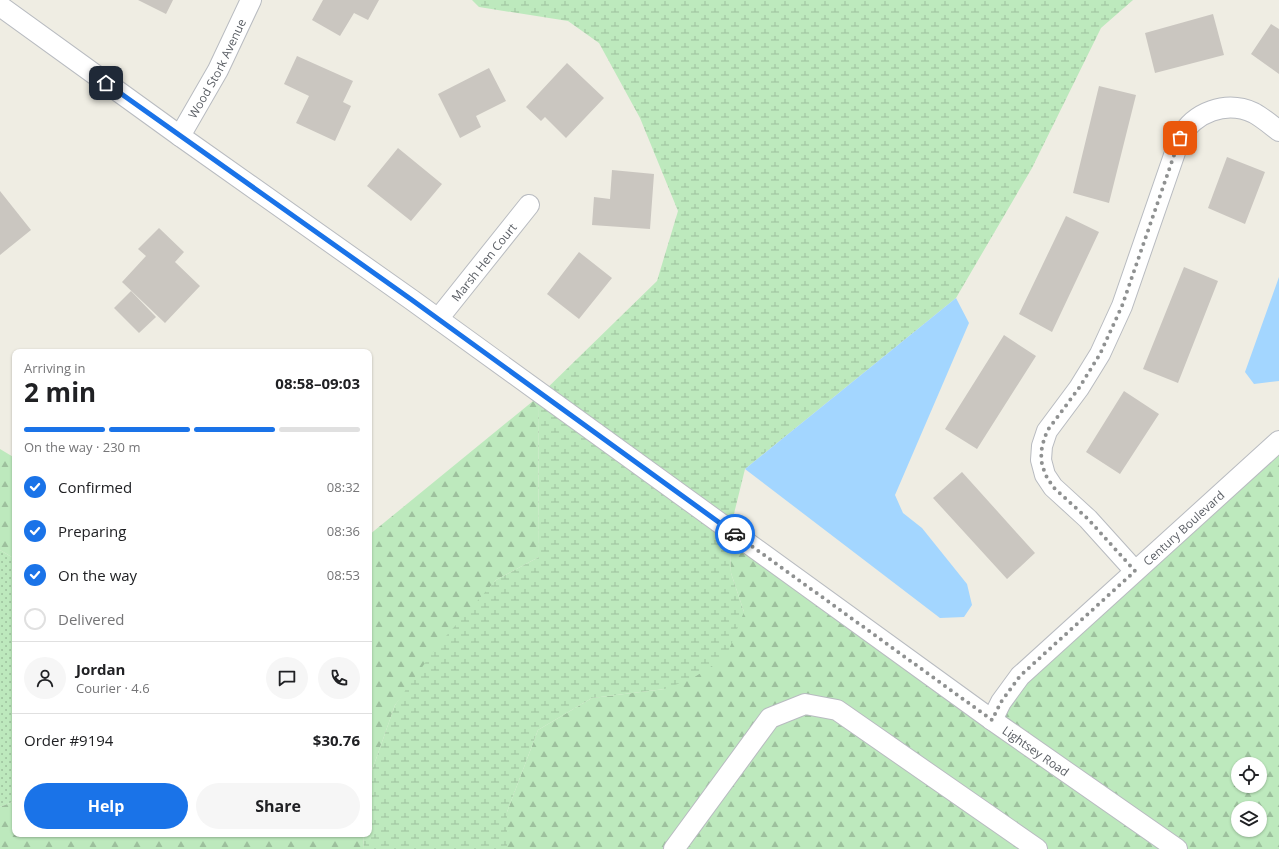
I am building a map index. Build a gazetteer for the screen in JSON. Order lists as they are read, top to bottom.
{
  "streets": {
    "street": [
      "Wood Stork Avenue",
      "Marsh Hen Court",
      "Century Boulevard",
      "Lightsey Road"
    ]
  },
  "crossings": [
    ["Wood Stork Avenue", "Lightsey Road"],
    ["Marsh Hen Court", "Lightsey Road"],
    ["Century Boulevard", "Lightsey Road"]
  ],
  "page": {
    "heading": ["2 min", "Arriving in", "08:58–09:03"],
    "panel": [
      "Jordan",
      "Courier · 4.6",
      "Order #9194",
      "$30.76"
    ],
    "bar": "On the way · 230 m",
    "list": [
      ["Confirmed", "08:32"],
      ["Preparing", "08:36"],
      ["On the way", "08:53"],
      "Delivered"
    ],
    "buttons": ["Help", "Share"]
  }
}
